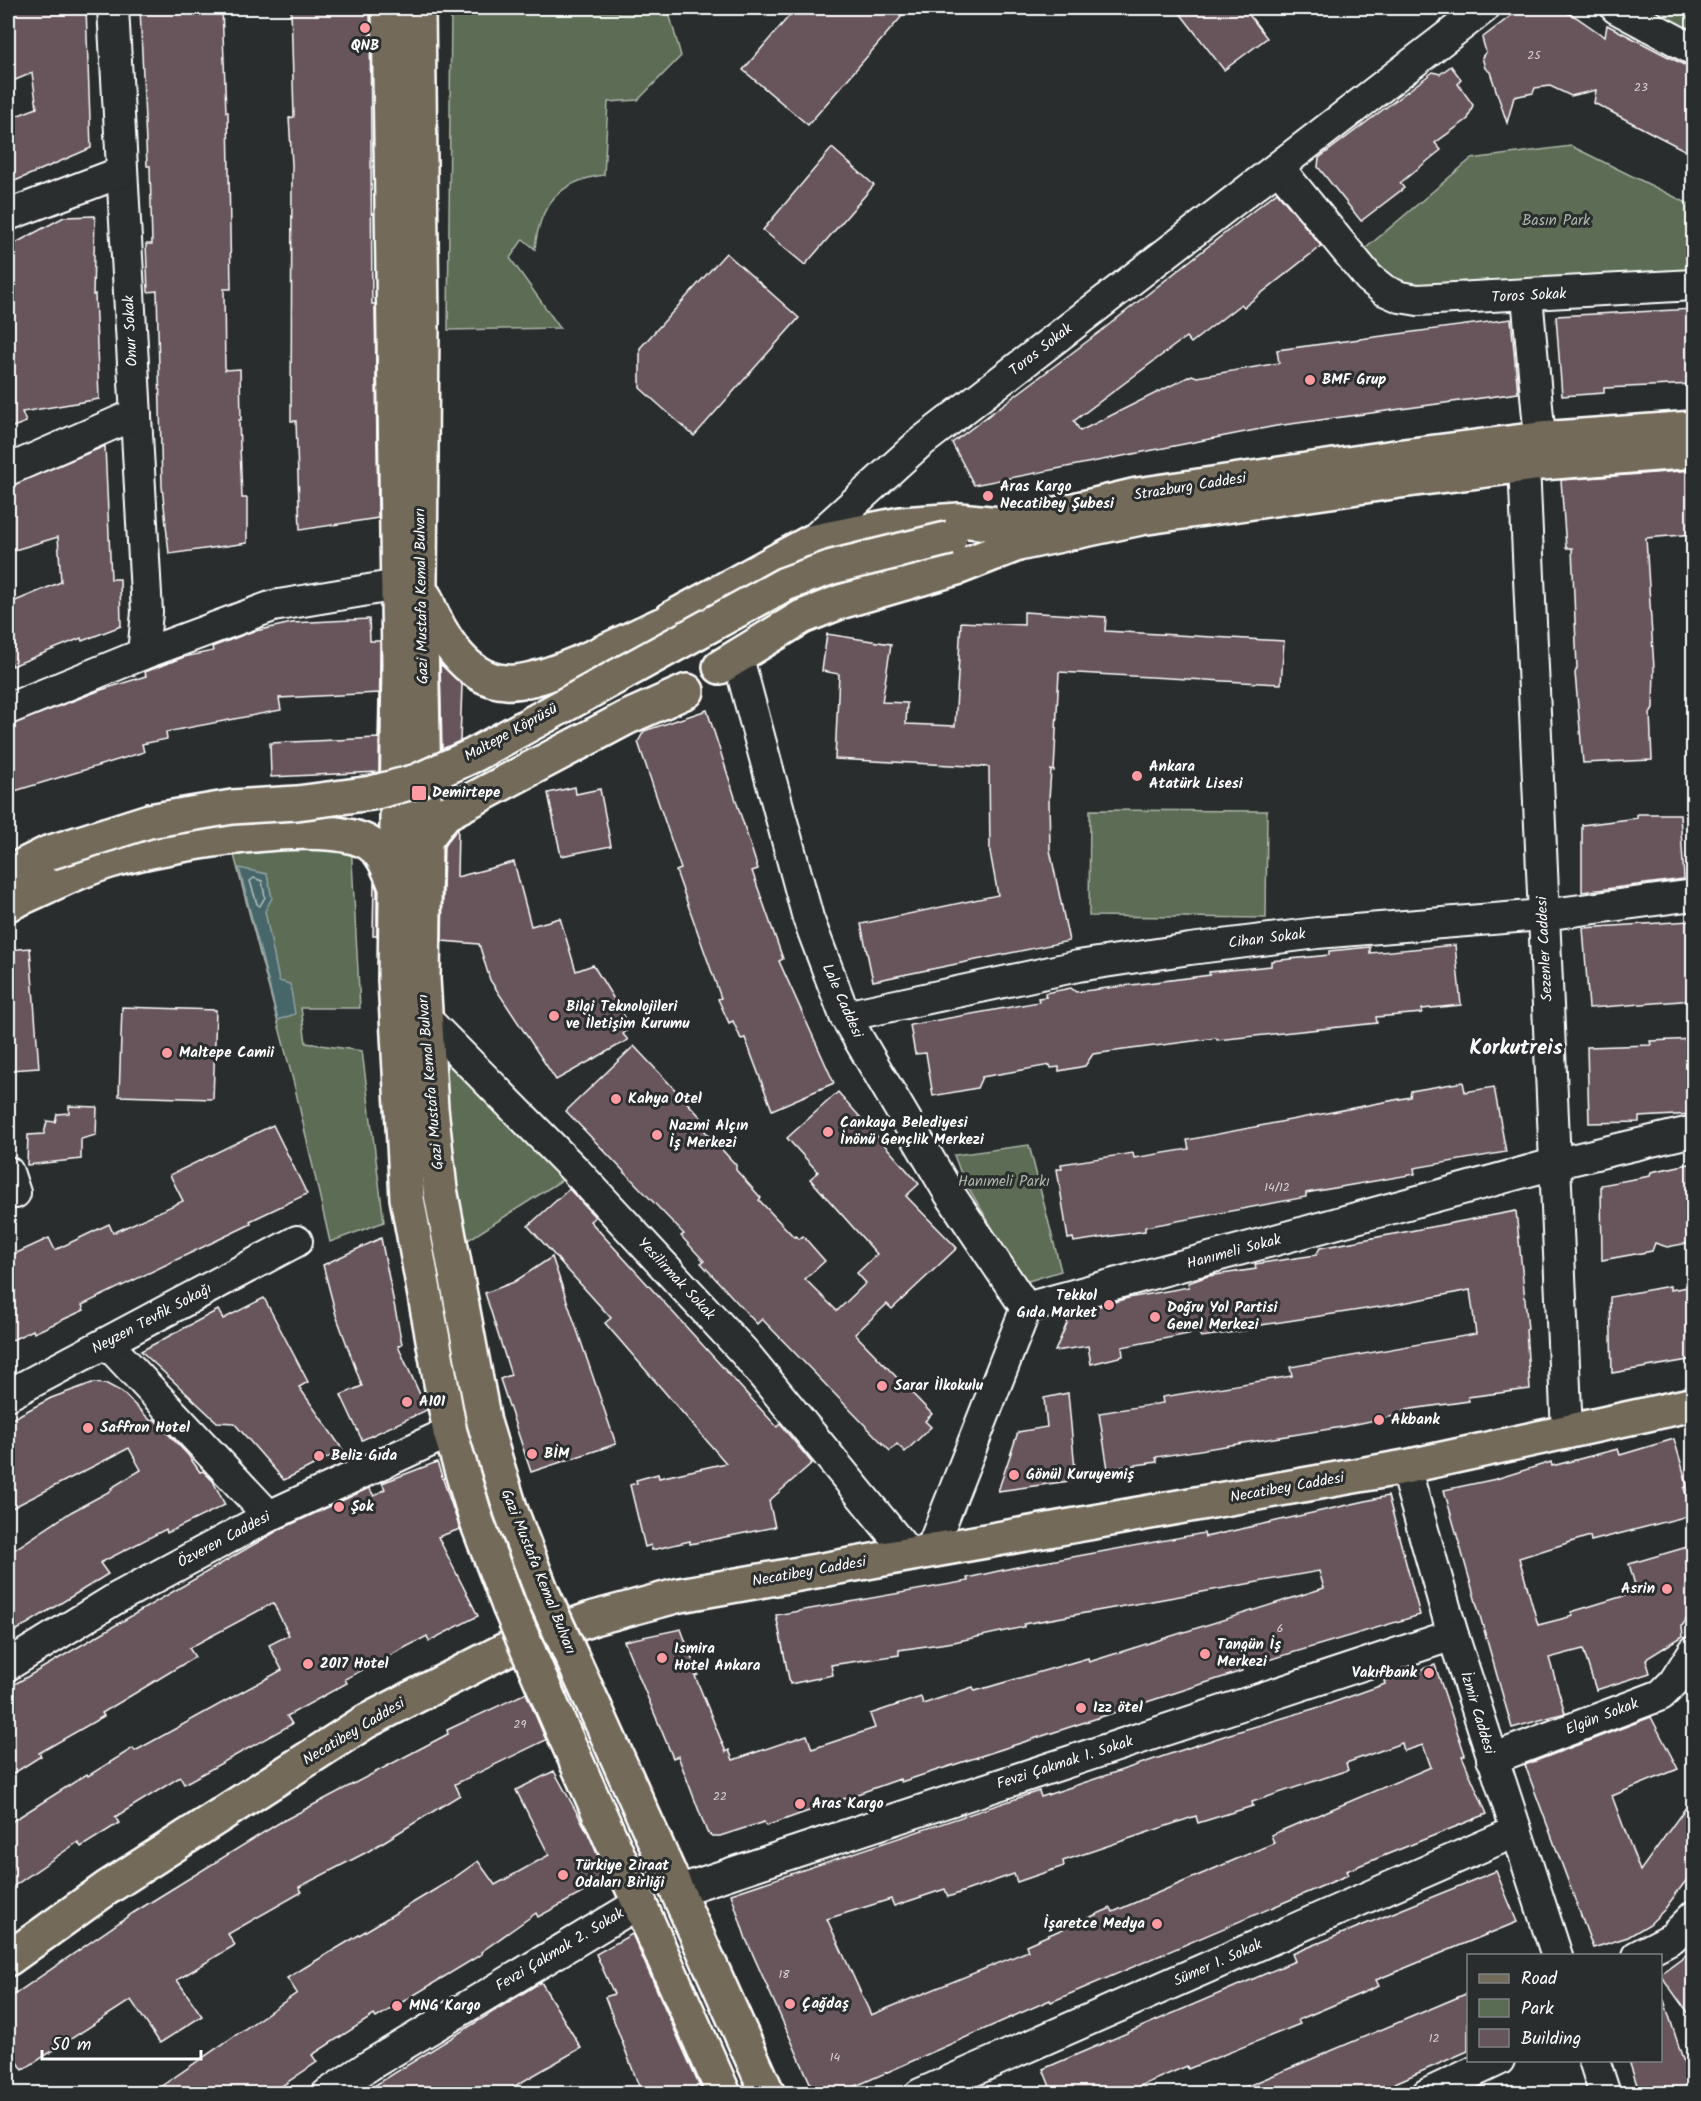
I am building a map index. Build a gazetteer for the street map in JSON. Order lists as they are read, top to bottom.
{
  "streets": {
    "main road": [
      "Strazburg Caddesi",
      "Gazi Mustafa Kemal Bulvarı",
      "Maltepe Köprüsü",
      "Necatibey Caddesi"
    ],
    "street": [
      "Toros Sokak",
      "Onur Sokak",
      "Cihan Sokak",
      "Sezenler Caddesi",
      "Lale Caddesi",
      "Hanımeli Sokak",
      "Yesilirmak Sokak",
      "Neyzen Tevfik Sokağı",
      "Özveren Caddesi",
      "İzmir Caddesi",
      "Elgün Sokak",
      "Fevzi Çakmak 1. Sokak",
      "Fevzi Çakmak 2. Sokak",
      "Sümer 1. Sokak"
    ]
  },
  "crossings": [
    ["Toros Sokak", "Strazburg Caddesi"],
    ["Toros Sokak", "Sezenler Caddesi"],
    ["Strazburg Caddesi", "Gazi Mustafa Kemal Bulvarı"],
    ["Strazburg Caddesi", "Maltepe Köprüsü"],
    ["Strazburg Caddesi", "Sezenler Caddesi"],
    ["Strazburg Caddesi", "Lale Caddesi"],
    ["Gazi Mustafa Kemal Bulvarı", "Yesilirmak Sokak"],
    ["Gazi Mustafa Kemal Bulvarı", "Özveren Caddesi"],
    ["Gazi Mustafa Kemal Bulvarı", "Fevzi Çakmak 1. Sokak"],
    ["Gazi Mustafa Kemal Bulvarı", "Fevzi Çakmak 2. Sokak"],
    ["Cihan Sokak", "Sezenler Caddesi"],
    ["Cihan Sokak", "Lale Caddesi"],
    ["Sezenler Caddesi", "Hanımeli Sokak"],
    ["Sezenler Caddesi", "Necatibey Caddesi"],
    ["Lale Caddesi", "Hanımeli Sokak"],
    ["Yesilirmak Sokak", "Necatibey Caddesi"],
    ["Necatibey Caddesi", "İzmir Caddesi"],
    ["İzmir Caddesi", "Elgün Sokak"],
    ["İzmir Caddesi", "Fevzi Çakmak 1. Sokak"],
    ["İzmir Caddesi", "Sümer 1. Sokak"]
  ],
  "districts": ["Korkutreis"],
  "parks": ["Basın Park", "Hanımeli Parkı"],
  "places": {
    "other": [
      "QNB",
      "BMF Grup",
      "Aras Kargo Necatibey Şubesi",
      "Ankara Atatürk Lisesi",
      "Bilgi Teknolojileri ve İletişim Kurumu",
      "Maltepe Camii",
      "Kahya Otel",
      "Çankaya Belediyesi İnönü Gençlik Merkezi",
      "Nazmi Alçın İş Merkezi",
      "Tekkol Gıda Market",
      "Doğru Yol Partisi Genel Merkezi",
      "Sarar İlkokulu",
      "A101",
      "Akbank",
      "Saffron Hotel",
      "BİM",
      "Beliz Gıda",
      "Gönül Kuruyemiş",
      "Şok",
      "Asrin",
      "Tangün İş Merkezi",
      "Ismira Hotel Ankara",
      "2017 Hotel",
      "Vakıfbank",
      "Izz ötel",
      "Aras Kargo",
      "Türkiye Ziraat Odaları Birliği",
      "İşaretce Medya",
      "Çağdaş",
      "MNG Kargo"
    ],
    "transit": ["Demirtepe"]
  },
  "house_numbers": [
    "25",
    "23",
    "14/12",
    "6",
    "29",
    "22",
    "18",
    "12",
    "14"
  ],
  "legend": ["Road", "Park", "Building"],
  "scale_bar": "50 m"
}
